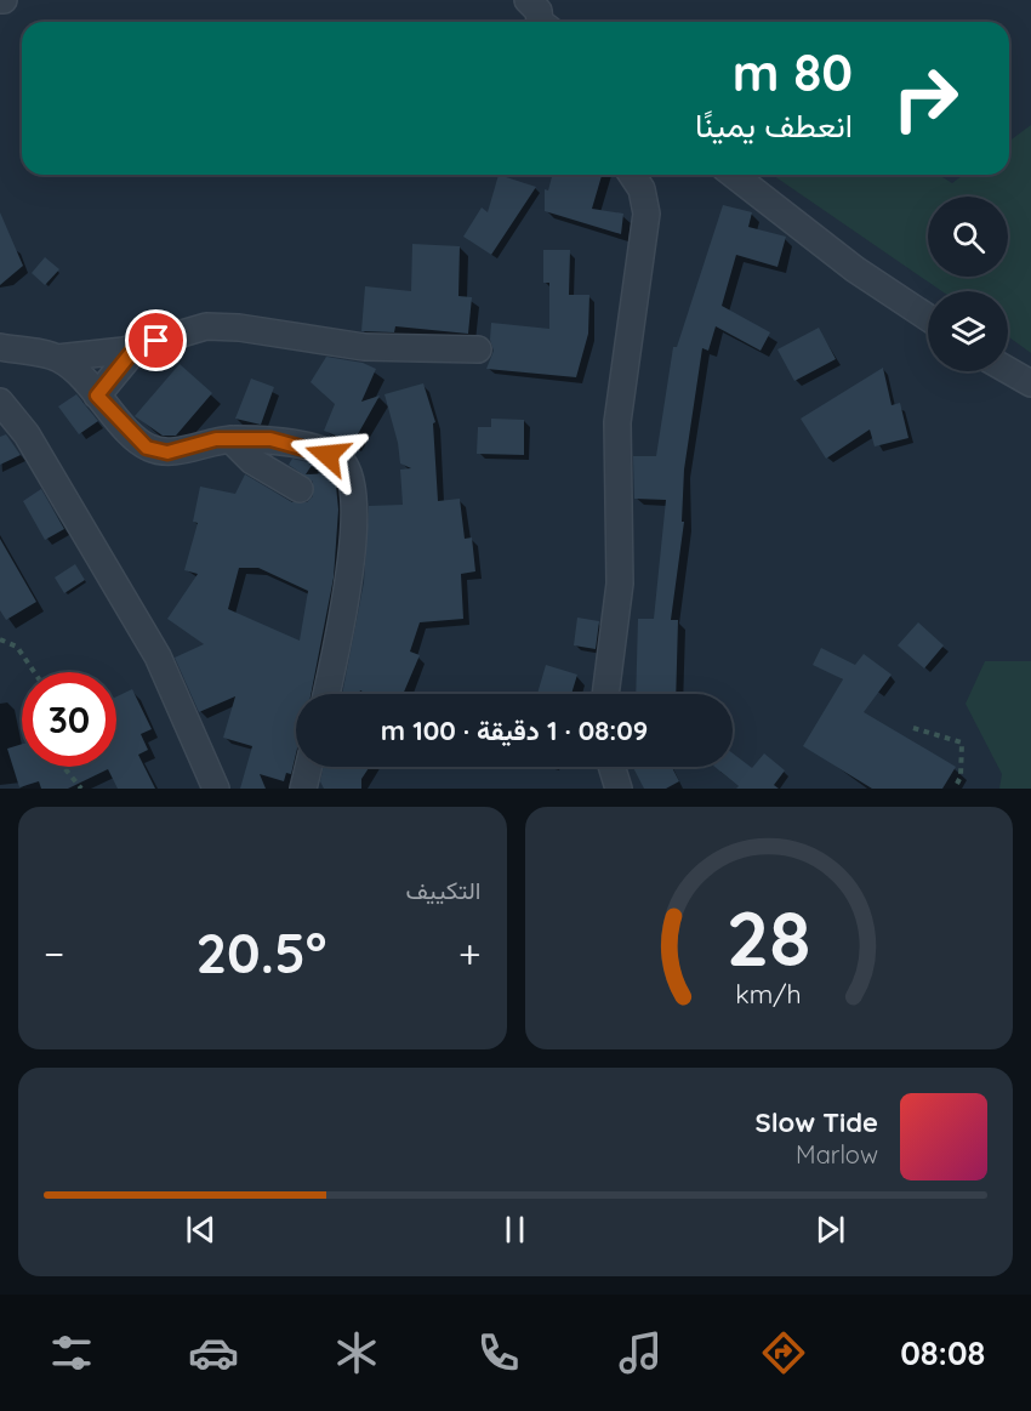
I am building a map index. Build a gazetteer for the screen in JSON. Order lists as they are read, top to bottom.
{
  "page": {
    "turn": ["80 m", "انعطف يمينًا"],
    "limit": "30",
    "trip": "08:09 · 1 دقيقة · 100 m",
    "tile": "التكييف",
    "heat": ["−", "20.5°", "+"],
    "song": ["Slow Tide", "Marlow"],
    "tabs": "08:08",
    "gauge": ["28", "km/h"]
  }
}
